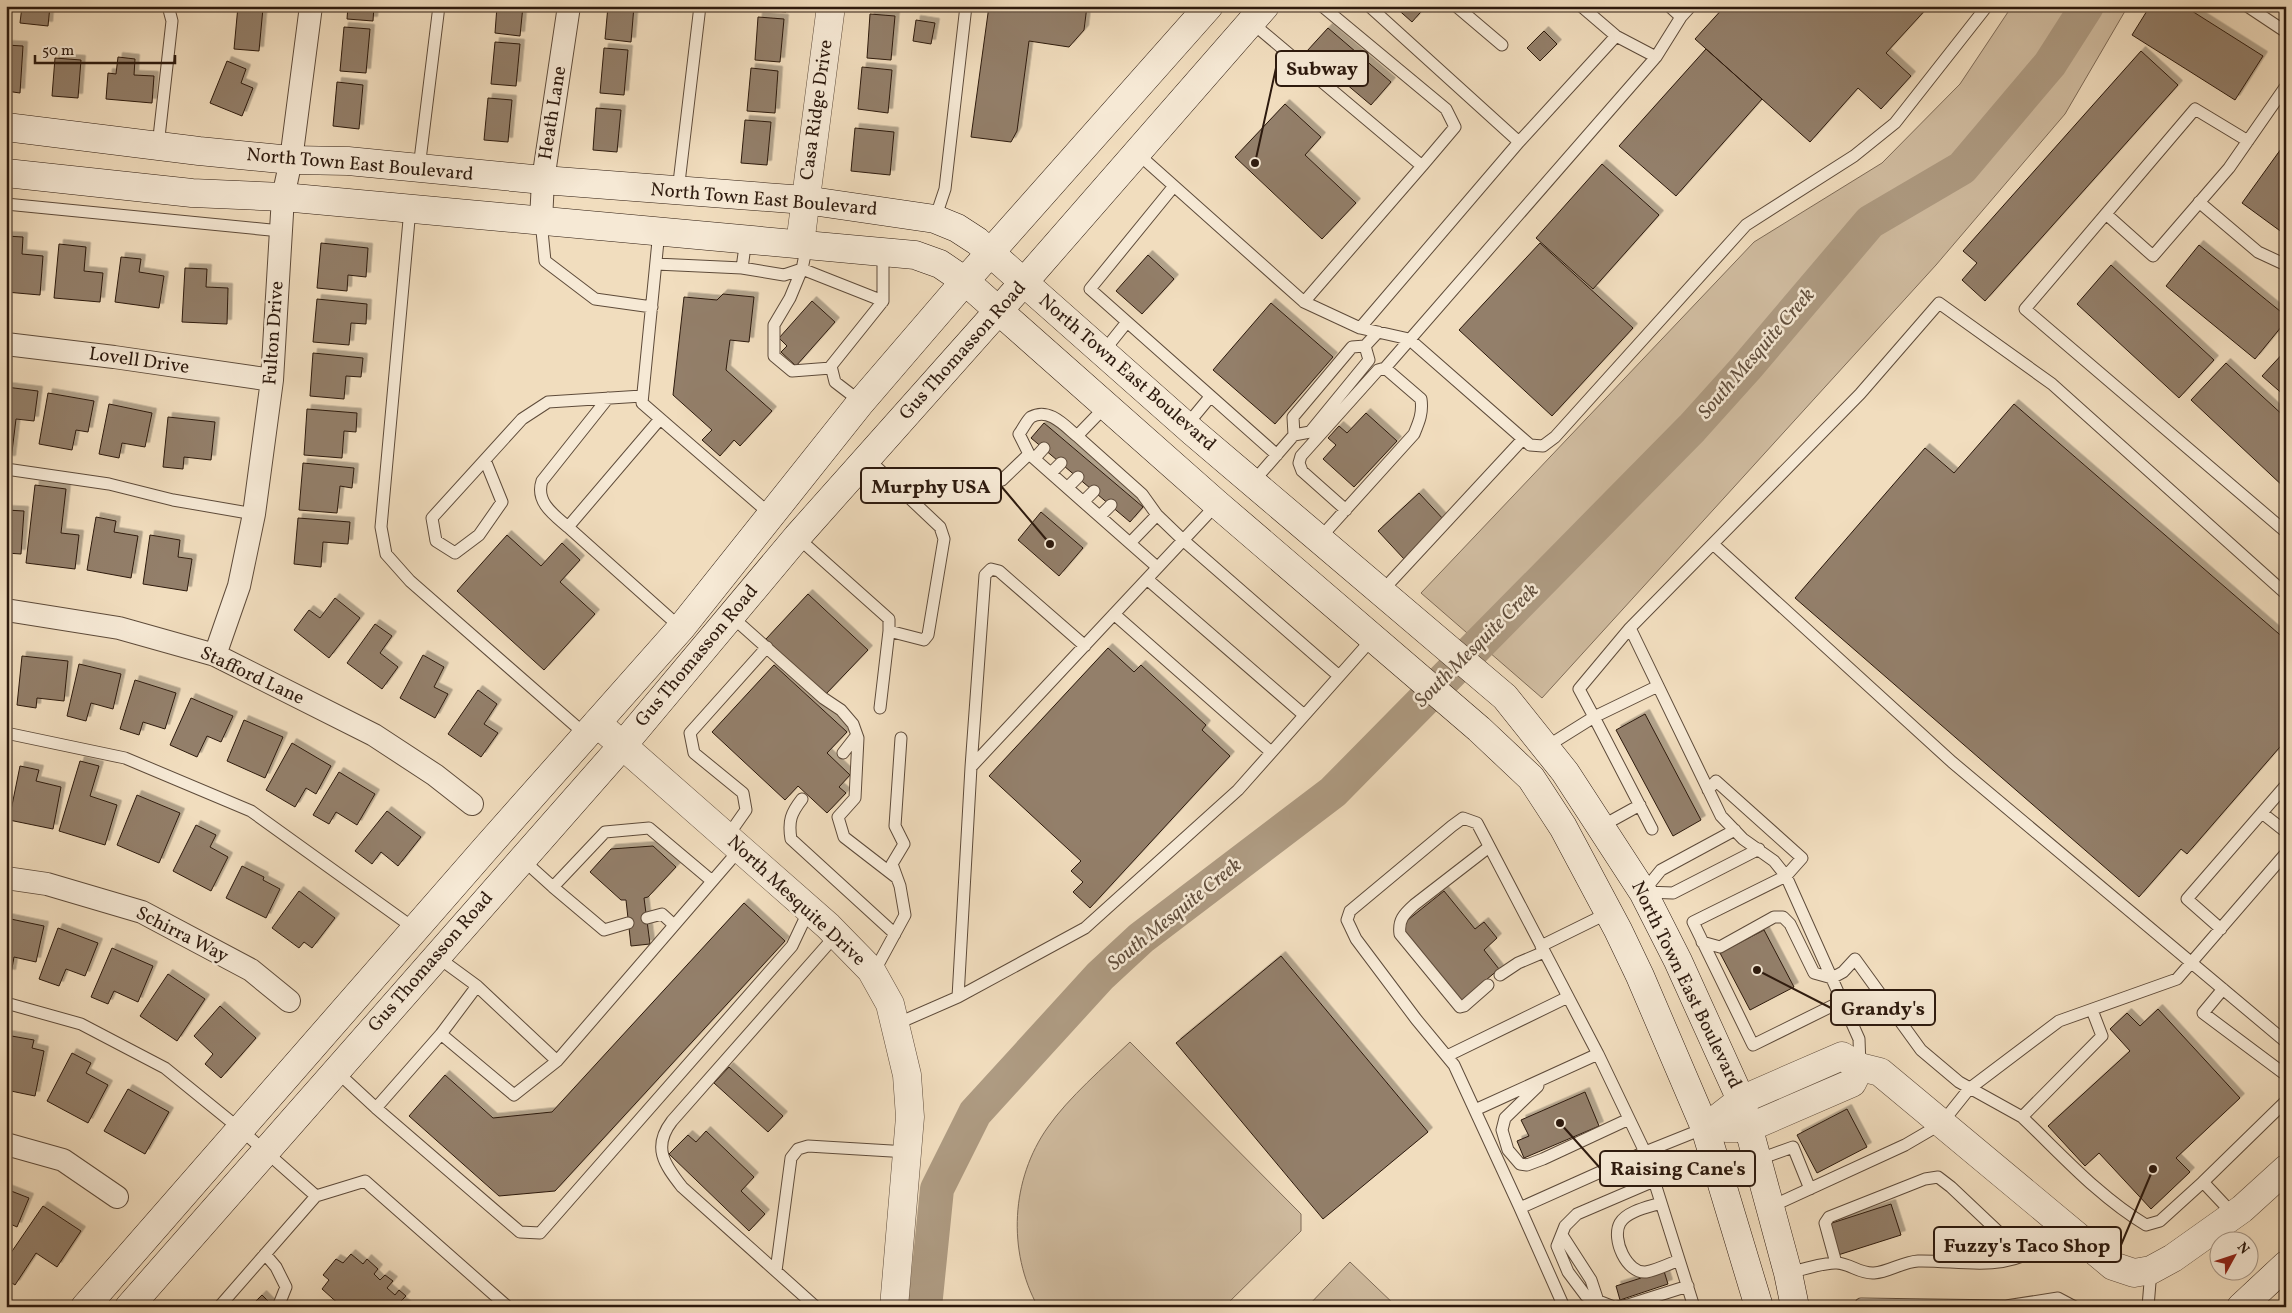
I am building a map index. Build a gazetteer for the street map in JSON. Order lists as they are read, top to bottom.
{
  "streets": {
    "main road": [
      "Casa Ridge Drive",
      "North Town East Boulevard",
      "Gus Thomasson Road",
      "North Mesquite Drive"
    ],
    "street": [
      "Heath Lane",
      "Fulton Drive",
      "Lovell Drive",
      "Stafford Lane",
      "Schirra Way"
    ]
  },
  "crossings": [
    ["Casa Ridge Drive", "North Town East Boulevard"],
    ["Heath Lane", "North Town East Boulevard"],
    ["North Town East Boulevard", "Fulton Drive"],
    ["North Town East Boulevard", "Gus Thomasson Road"],
    ["Fulton Drive", "Lovell Drive"],
    ["Fulton Drive", "Stafford Lane"],
    ["Gus Thomasson Road", "North Mesquite Drive"]
  ],
  "water": ["South Mesquite Creek"],
  "places": [
    "Subway",
    "Murphy USA",
    "Grandy's",
    "Raising Cane's",
    "Fuzzy's Taco Shop"
  ],
  "scale_bar": "50 m",
  "north": "top right"
}
